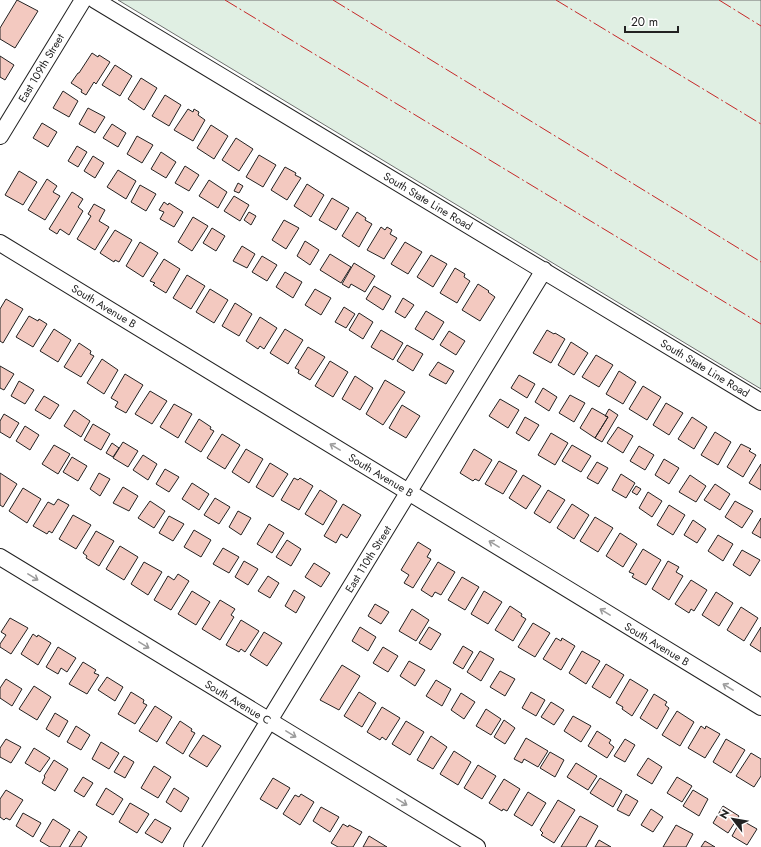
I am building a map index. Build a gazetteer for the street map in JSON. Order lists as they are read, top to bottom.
{
  "streets": {
    "street": [
      "East 109th Street",
      "South State Line Road",
      "South Avenue B",
      "East 110th Street",
      "South Avenue C"
    ]
  },
  "crossings": [
    ["South State Line Road", "East 110th Street"],
    ["South Avenue B", "East 110th Street"],
    ["East 110th Street", "South Avenue C"]
  ],
  "one_way": ["South Avenue B", "South Avenue C"],
  "scale_bar": "20 m",
  "north": "top left"
}
